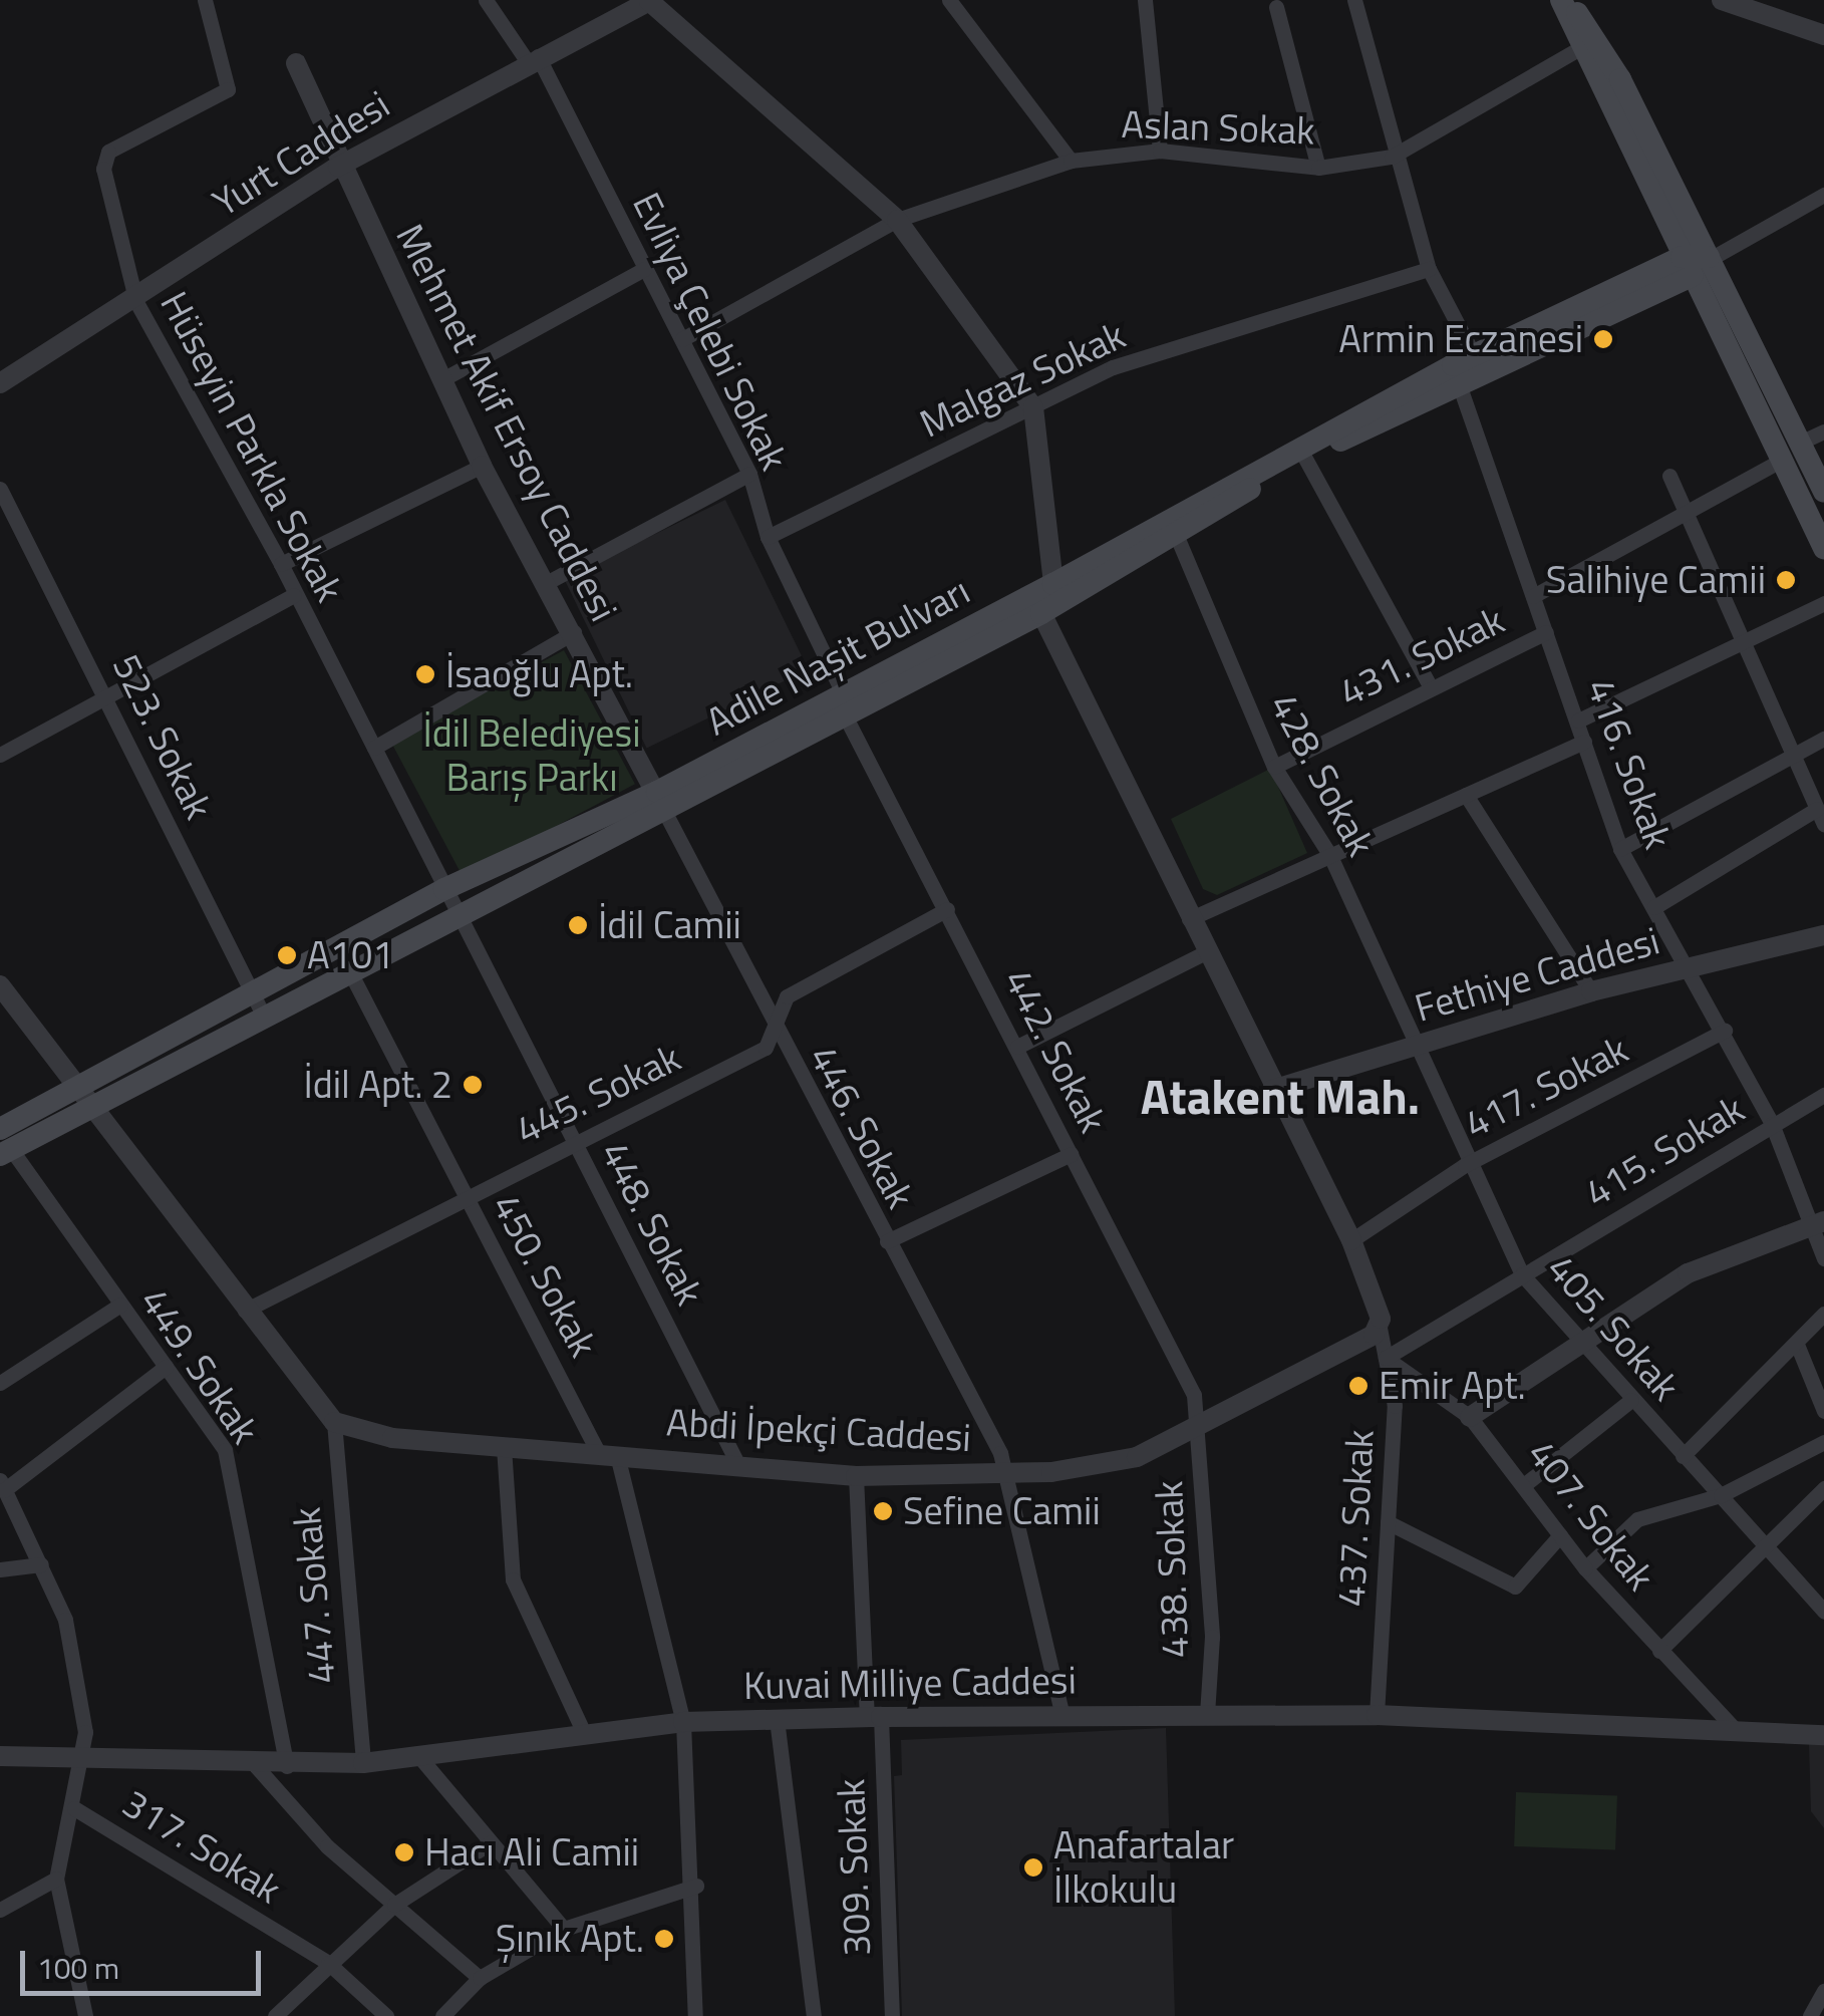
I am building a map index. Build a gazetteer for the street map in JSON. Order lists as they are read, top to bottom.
{
  "streets": {
    "main road": ["Adile Naşit Bulvarı"],
    "street": [
      "Aslan Sokak",
      "Yurt Caddesi",
      "Evliya Çelebi Sokak",
      "Malgaz Sokak",
      "Mehmet Akif Ersoy Caddesi",
      "Hüseyin Parkla Sokak",
      "431. Sokak",
      "523. Sokak",
      "416. Sokak",
      "428. Sokak",
      "Fethiye Caddesi",
      "442. Sokak",
      "417. Sokak",
      "445. Sokak",
      "446. Sokak",
      "415. Sokak",
      "448. Sokak",
      "450. Sokak",
      "405. Sokak",
      "449. Sokak",
      "Abdi İpekçi Caddesi",
      "407. Sokak",
      "437. Sokak",
      "438. Sokak",
      "447. Sokak",
      "Kuvai Milliye Caddesi",
      "317. Sokak",
      "309. Sokak"
    ]
  },
  "crossings": [
    ["Aslan Sokak", "Evliya Çelebi Sokak"],
    ["Aslan Sokak", "416. Sokak"],
    ["Yurt Caddesi", "Evliya Çelebi Sokak"],
    ["Yurt Caddesi", "Mehmet Akif Ersoy Caddesi"],
    ["Yurt Caddesi", "Hüseyin Parkla Sokak"],
    ["Evliya Çelebi Sokak", "Malgaz Sokak"],
    ["Evliya Çelebi Sokak", "Adile Naşit Bulvarı"],
    ["Evliya Çelebi Sokak", "442. Sokak"],
    ["Malgaz Sokak", "416. Sokak"],
    ["Mehmet Akif Ersoy Caddesi", "Adile Naşit Bulvarı"],
    ["Mehmet Akif Ersoy Caddesi", "446. Sokak"],
    ["Hüseyin Parkla Sokak", "Adile Naşit Bulvarı"],
    ["Hüseyin Parkla Sokak", "448. Sokak"],
    ["Adile Naşit Bulvarı", "523. Sokak"],
    ["Adile Naşit Bulvarı", "416. Sokak"],
    ["Adile Naşit Bulvarı", "428. Sokak"],
    ["Adile Naşit Bulvarı", "442. Sokak"],
    ["Adile Naşit Bulvarı", "446. Sokak"],
    ["Adile Naşit Bulvarı", "448. Sokak"],
    ["Adile Naşit Bulvarı", "450. Sokak"],
    ["Adile Naşit Bulvarı", "449. Sokak"],
    ["431. Sokak", "416. Sokak"],
    ["431. Sokak", "428. Sokak"],
    ["416. Sokak", "Fethiye Caddesi"],
    ["416. Sokak", "417. Sokak"],
    ["416. Sokak", "415. Sokak"],
    ["428. Sokak", "Fethiye Caddesi"],
    ["428. Sokak", "405. Sokak"],
    ["Fethiye Caddesi", "405. Sokak"],
    ["442. Sokak", "445. Sokak"],
    ["442. Sokak", "Abdi İpekçi Caddesi"],
    ["442. Sokak", "438. Sokak"],
    ["417. Sokak", "405. Sokak"],
    ["445. Sokak", "446. Sokak"],
    ["445. Sokak", "448. Sokak"],
    ["445. Sokak", "450. Sokak"],
    ["446. Sokak", "Abdi İpekçi Caddesi"],
    ["446. Sokak", "Kuvai Milliye Caddesi"],
    ["415. Sokak", "405. Sokak"],
    ["415. Sokak", "407. Sokak"],
    ["415. Sokak", "437. Sokak"],
    ["448. Sokak", "Abdi İpekçi Caddesi"],
    ["450. Sokak", "Abdi İpekçi Caddesi"],
    ["450. Sokak", "Kuvai Milliye Caddesi"],
    ["449. Sokak", "Kuvai Milliye Caddesi"],
    ["Abdi İpekçi Caddesi", "437. Sokak"],
    ["Abdi İpekçi Caddesi", "438. Sokak"],
    ["Abdi İpekçi Caddesi", "447. Sokak"],
    ["Abdi İpekçi Caddesi", "309. Sokak"],
    ["407. Sokak", "437. Sokak"],
    ["407. Sokak", "Kuvai Milliye Caddesi"],
    ["437. Sokak", "Kuvai Milliye Caddesi"],
    ["438. Sokak", "Kuvai Milliye Caddesi"],
    ["447. Sokak", "Kuvai Milliye Caddesi"],
    ["Kuvai Milliye Caddesi", "309. Sokak"]
  ],
  "districts": ["Atakent Mah."],
  "parks": ["İdil Belediyesi Barış Parkı"],
  "places": [
    "Armin Eczanesi",
    "Salihiye Camii",
    "İsaoğlu Apt.",
    "İdil Camii",
    "A101",
    "İdil Apt. 2",
    "Emir Apt.",
    "Sefine Camii",
    "Hacı Ali Camii",
    "Anafartalar İlkokulu",
    "Şınık Apt."
  ],
  "scale_bar": "100 m"
}
